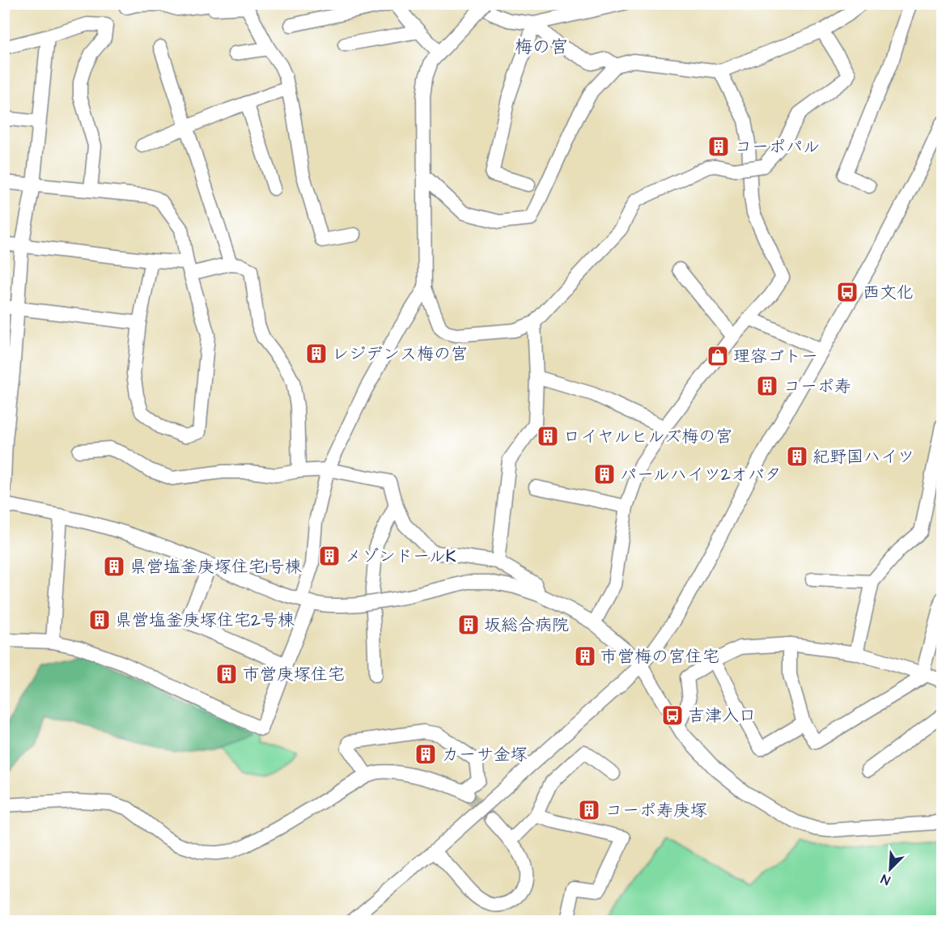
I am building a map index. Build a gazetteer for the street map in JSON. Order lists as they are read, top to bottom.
{
  "districts": ["梅の宮"],
  "places": {
    "building": [
      "コーポパル",
      "レジデンス梅の宮",
      "コーポ寿",
      "ロイヤルヒルズ梅の宮",
      "紀野国ハイツ",
      "パールハイツ2オバタ",
      "メゾンドールK",
      "県営塩釜庚塚住宅1号棟",
      "県営塩釜庚塚住宅2号棟",
      "坂総合病院",
      "市営梅の宮住宅",
      "市営庚塚住宅",
      "カーサ金塚",
      "コーポ寿庚塚"
    ],
    "bus stop": ["西文化", "吉津入口"],
    "shop": ["理容ゴトー"]
  },
  "north": "bottom left"
}
